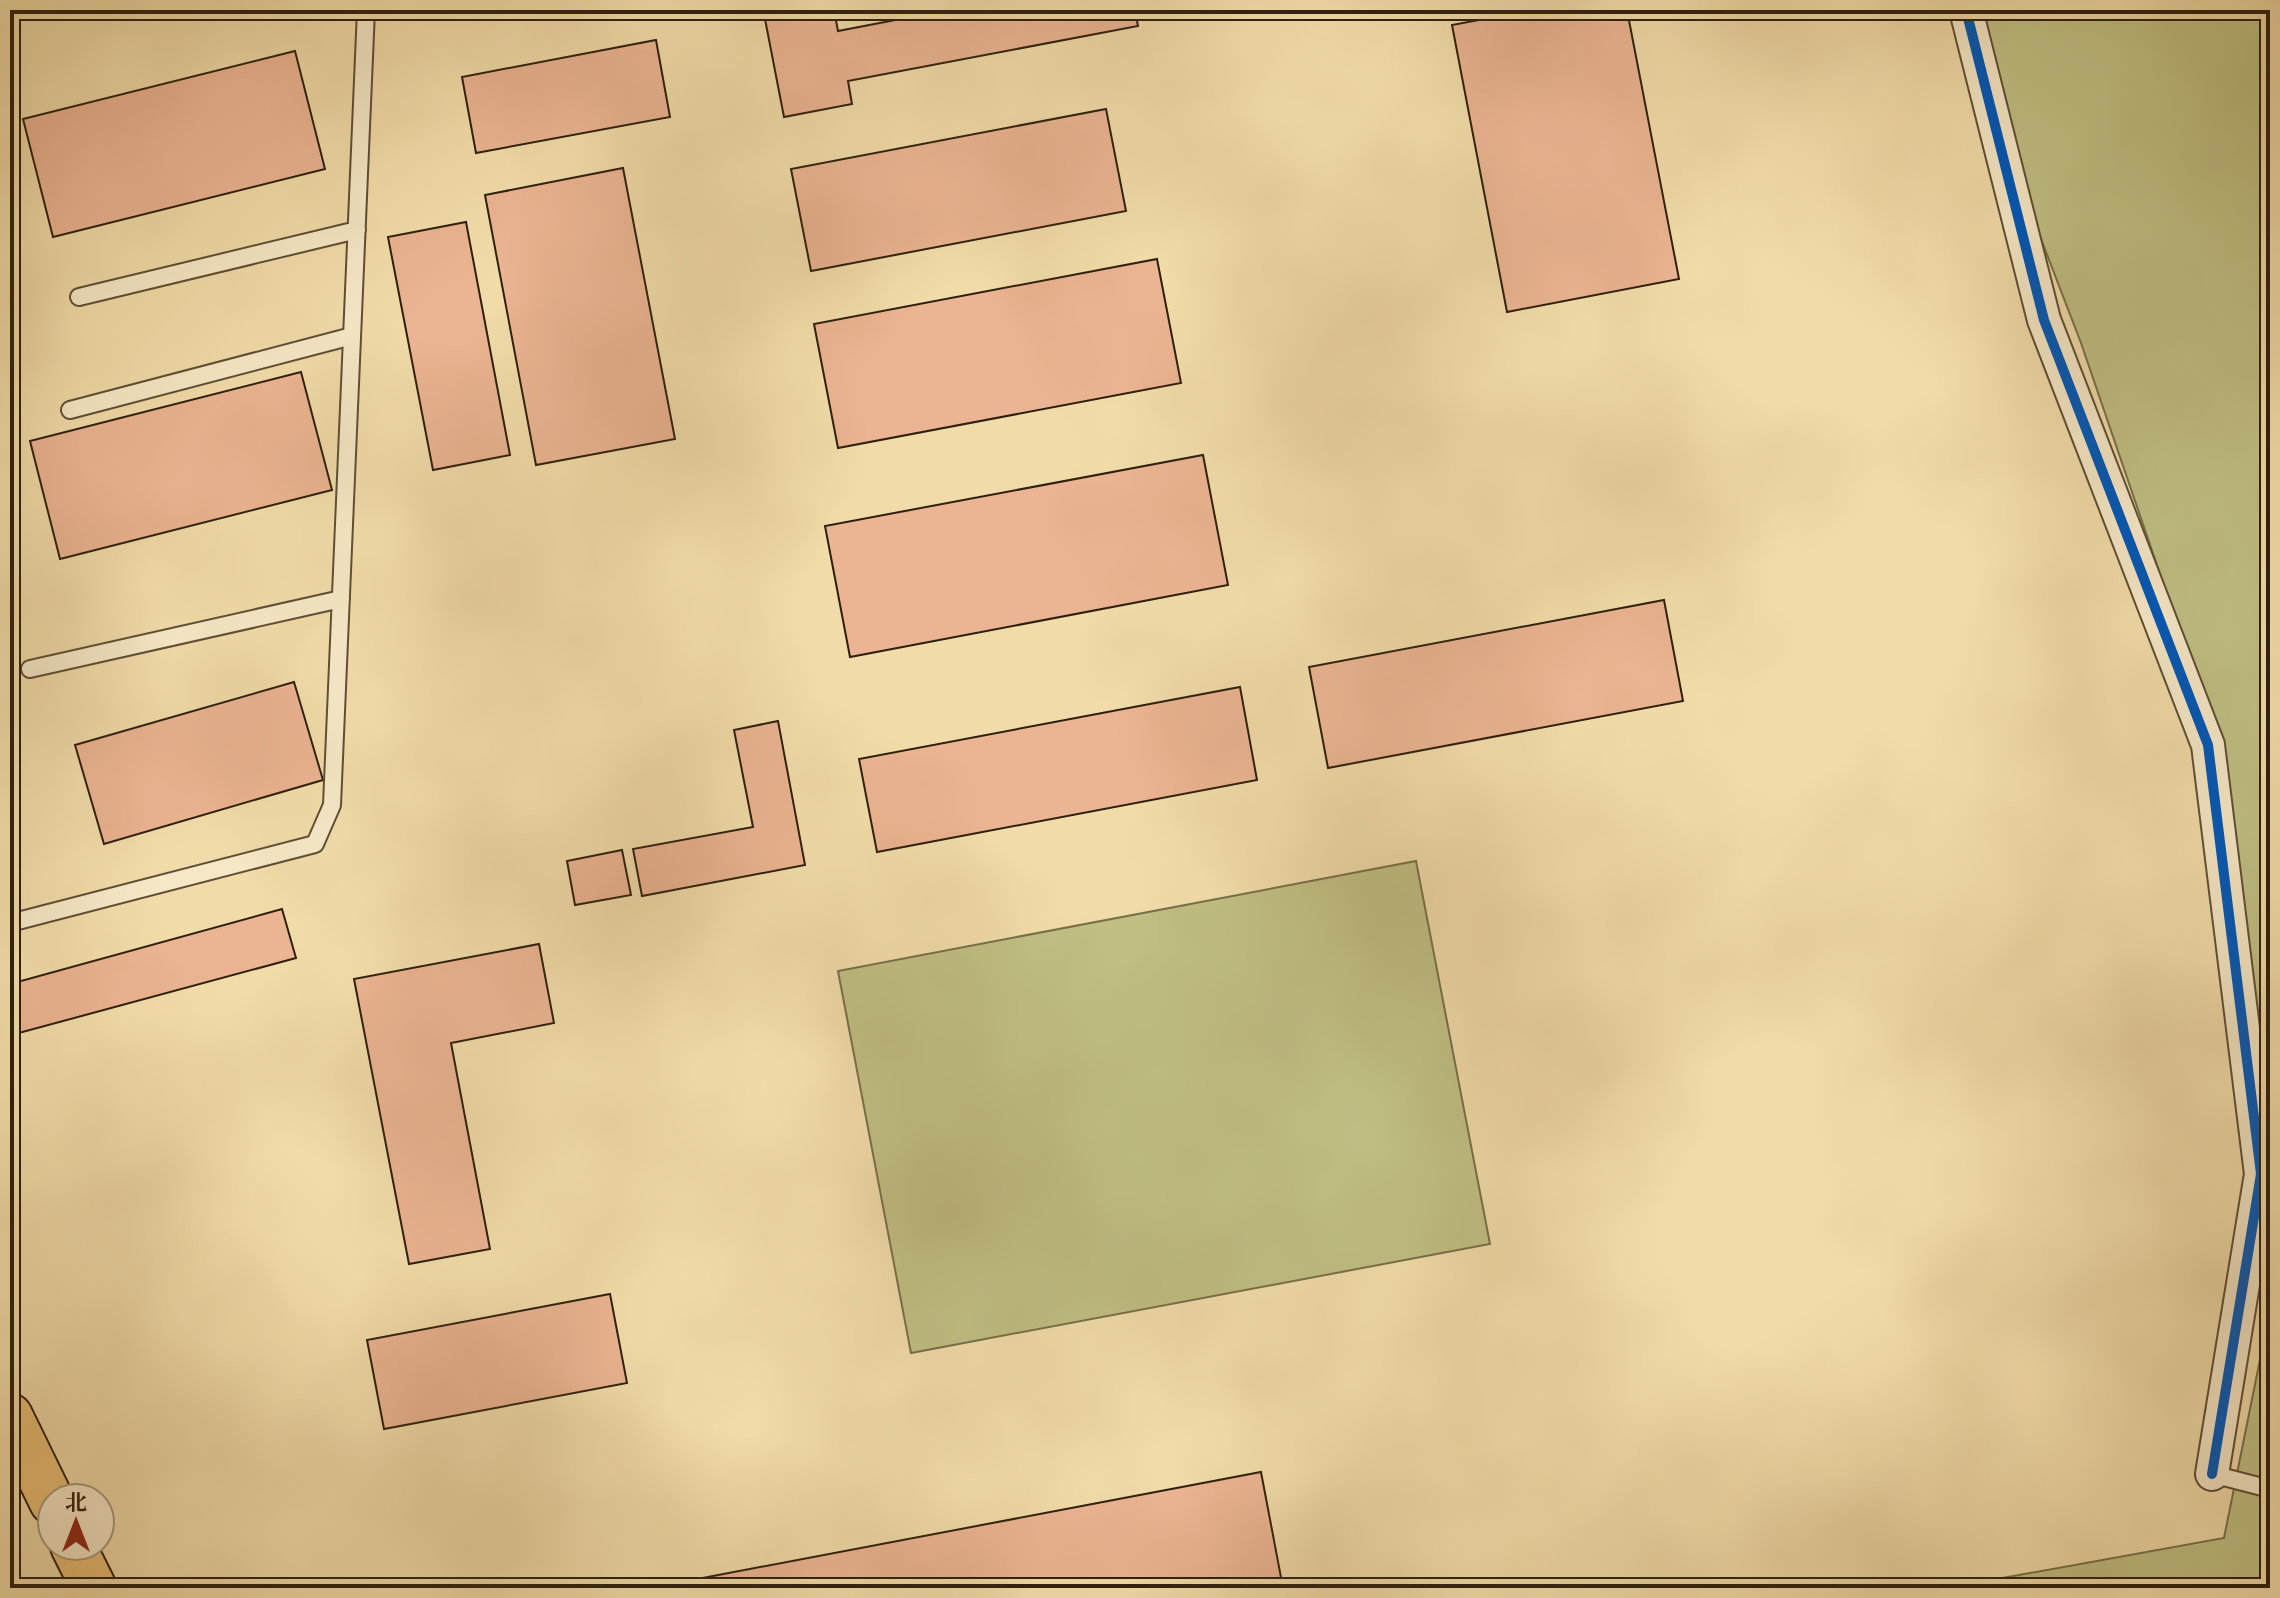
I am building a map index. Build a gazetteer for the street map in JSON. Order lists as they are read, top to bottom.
{
  "north": "top"
}
